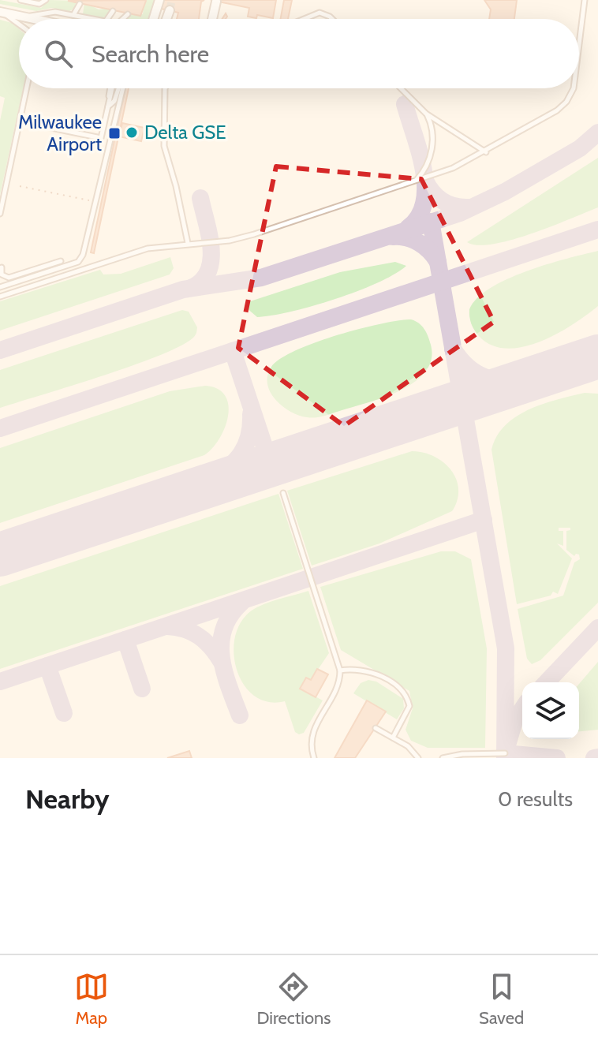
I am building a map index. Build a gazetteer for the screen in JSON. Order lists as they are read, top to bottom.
{
  "places": {
    "other": ["Delta GSE"],
    "transit": ["Milwaukee Airport"]
  },
  "page": {
    "search": "Search here",
    "heading": ["Nearby", "0 results"],
    "nav": ["Map", "Directions", "Saved"]
  }
}
